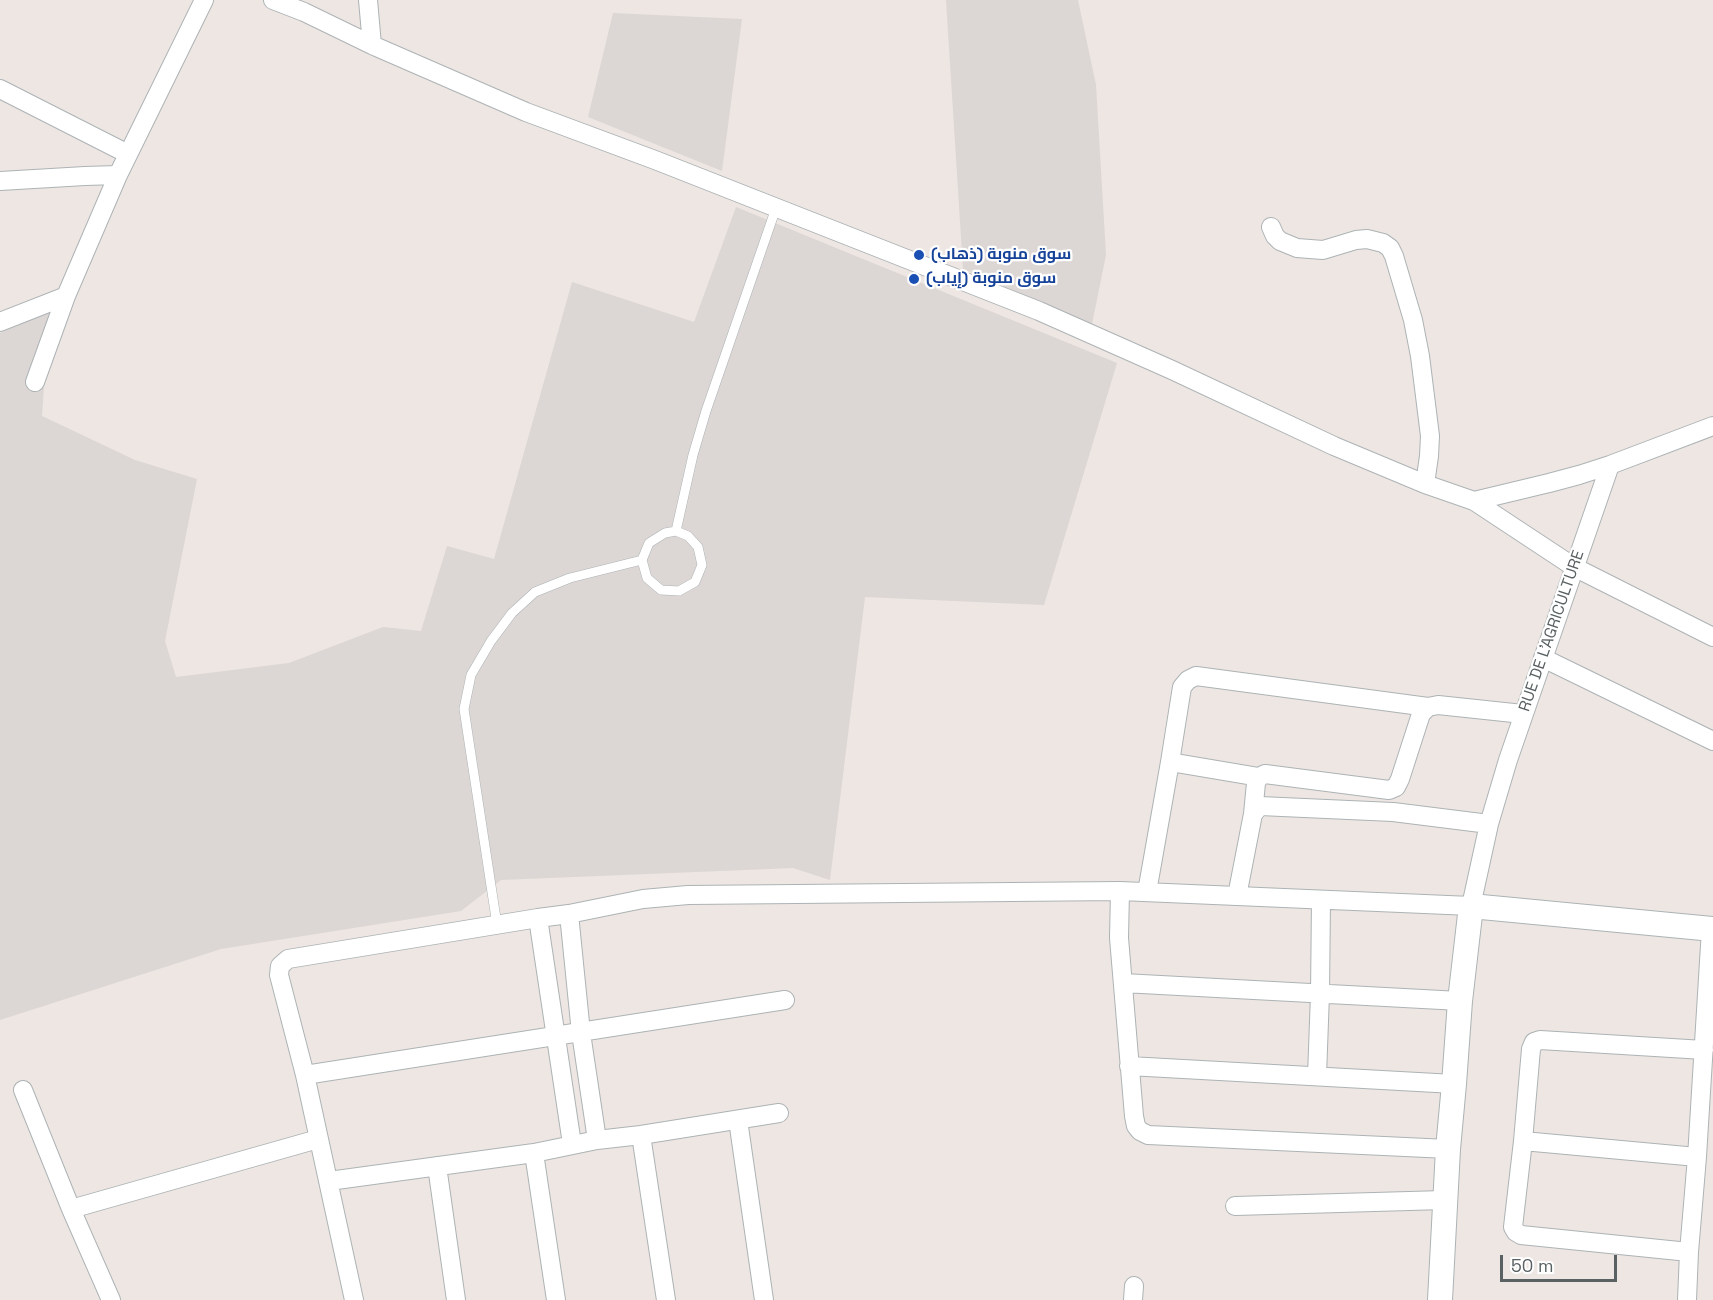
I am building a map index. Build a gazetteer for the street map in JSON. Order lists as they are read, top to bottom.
{
  "streets": {
    "street": ["RUE DE L'AGRICULTURE"]
  },
  "places": ["سوق منوبة (ذهاب)", "سوق منوبة (إياب)"],
  "scale_bar": "50 m"
}
